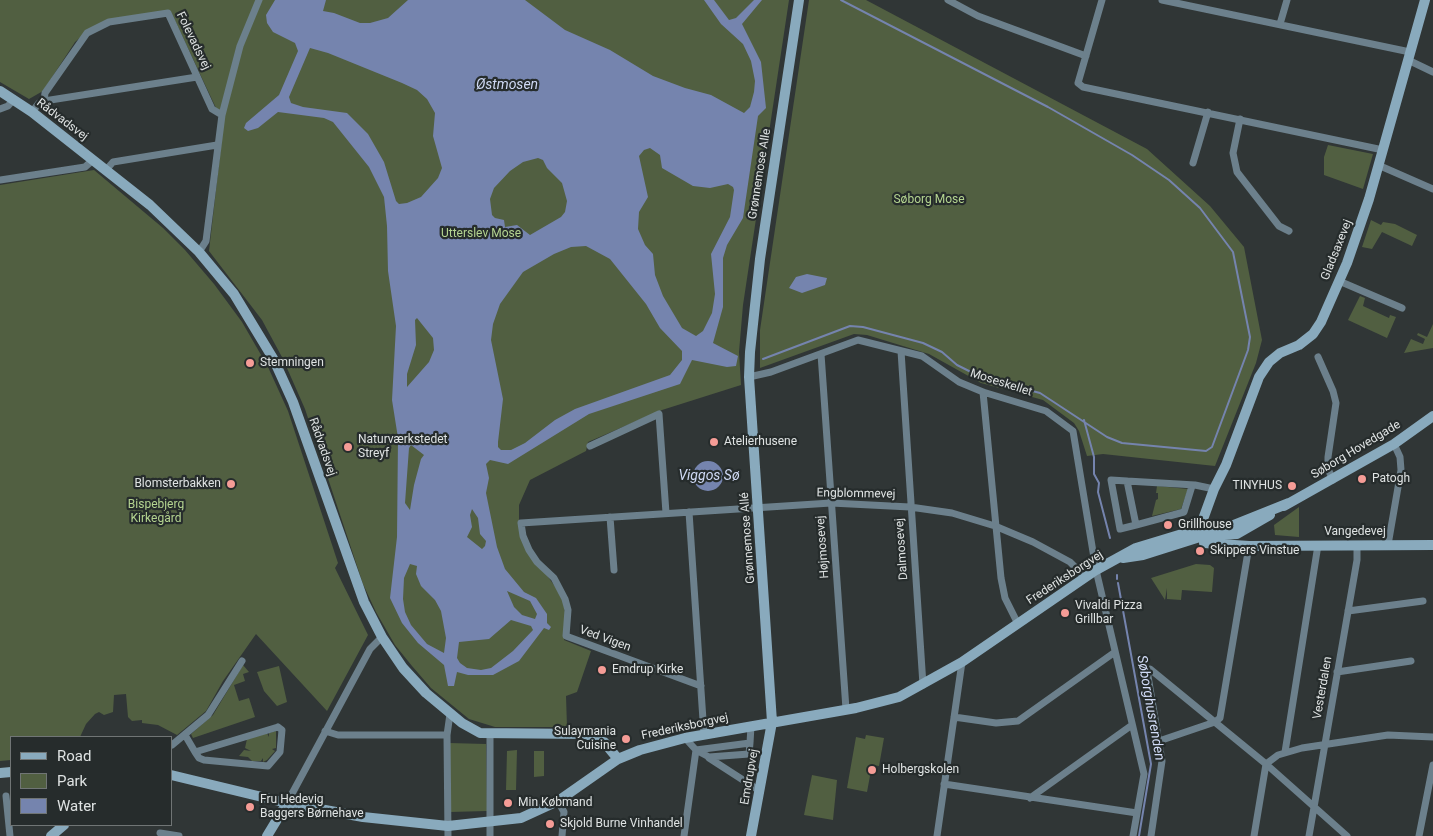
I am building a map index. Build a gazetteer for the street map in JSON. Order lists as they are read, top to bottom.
{
  "streets": {
    "street": [
      "Folevadsvej",
      "Rådvadsvej",
      "Grønnemose Alle",
      "Gladsaxevej",
      "Moseskellet",
      "Søborg Hovedgade",
      "Engblommevej",
      "Vangedevej",
      "Grønnemose Allé",
      "Højmosevej",
      "Dalmosevej",
      "Frederiksborgvej",
      "Ved Vigen",
      "Vesterdalen",
      "Emdrupvej"
    ]
  },
  "crossings": [
    ["Rådvadsvej", "Frederiksborgvej"],
    ["Grønnemose Alle", "Grønnemose Allé"],
    ["Gladsaxevej", "Søborg Hovedgade"],
    ["Gladsaxevej", "Frederiksborgvej"],
    ["Moseskellet", "Grønnemose Allé"],
    ["Moseskellet", "Højmosevej"],
    ["Moseskellet", "Dalmosevej"],
    ["Moseskellet", "Frederiksborgvej"],
    ["Søborg Hovedgade", "Vangedevej"],
    ["Søborg Hovedgade", "Frederiksborgvej"],
    ["Engblommevej", "Grønnemose Allé"],
    ["Engblommevej", "Højmosevej"],
    ["Engblommevej", "Dalmosevej"],
    ["Engblommevej", "Frederiksborgvej"],
    ["Engblommevej", "Ved Vigen"],
    ["Vangedevej", "Frederiksborgvej"],
    ["Vangedevej", "Vesterdalen"],
    ["Grønnemose Allé", "Frederiksborgvej"],
    ["Grønnemose Allé", "Emdrupvej"],
    ["Højmosevej", "Frederiksborgvej"],
    ["Dalmosevej", "Frederiksborgvej"],
    ["Frederiksborgvej", "Emdrupvej"]
  ],
  "water": ["Østmosen", "Viggos Sø", "Søborghusrenden"],
  "parks": ["Søborg Mose", "Utterslev Mose", "Bispebjerg Kirkegård"],
  "places": [
    "Stemningen",
    "Atelierhusene",
    "Naturværkstedet Streyf",
    "Patogh",
    "Blomsterbakken",
    "TINYHUS",
    "Grillhouse",
    "Skippers Vinstue",
    "Vivaldi Pizza Grillbar",
    "Emdrup Kirke",
    "Sulaymania Cuisine",
    "Holbergskolen",
    "Min Købmand",
    "Fru Hedevig Baggers Børnehave",
    "Skjold Burne Vinhandel"
  ],
  "legend": ["Road", "Park", "Water"]
}
